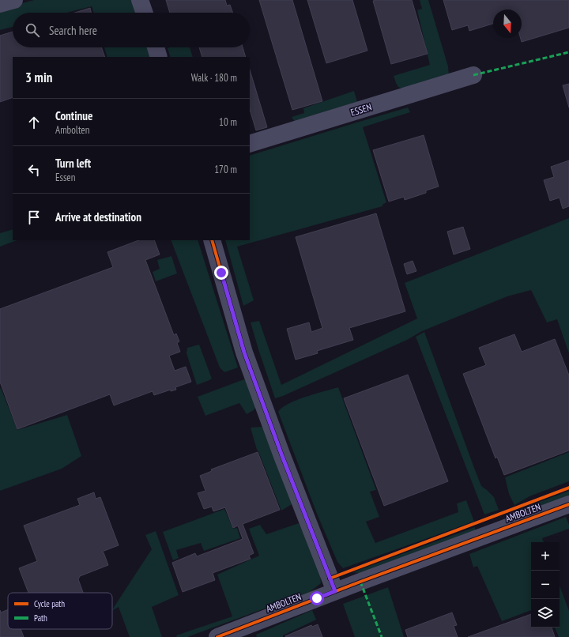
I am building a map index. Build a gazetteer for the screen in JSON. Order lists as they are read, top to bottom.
{
  "streets": {
    "street": ["ESSEN", "AMBOLTEN"]
  },
  "legend": ["Cycle path", "Path"],
  "north": "bottom",
  "page": {
    "search": "Search here",
    "heading": ["3 min", "Walk · 180 m"],
    "list": [
      ["Continue", "Ambolten", "10 m"],
      ["Turn left", "Essen", "170 m"],
      "Arrive at destination"
    ],
    "map_buttons": ["+", "−"]
  }
}
